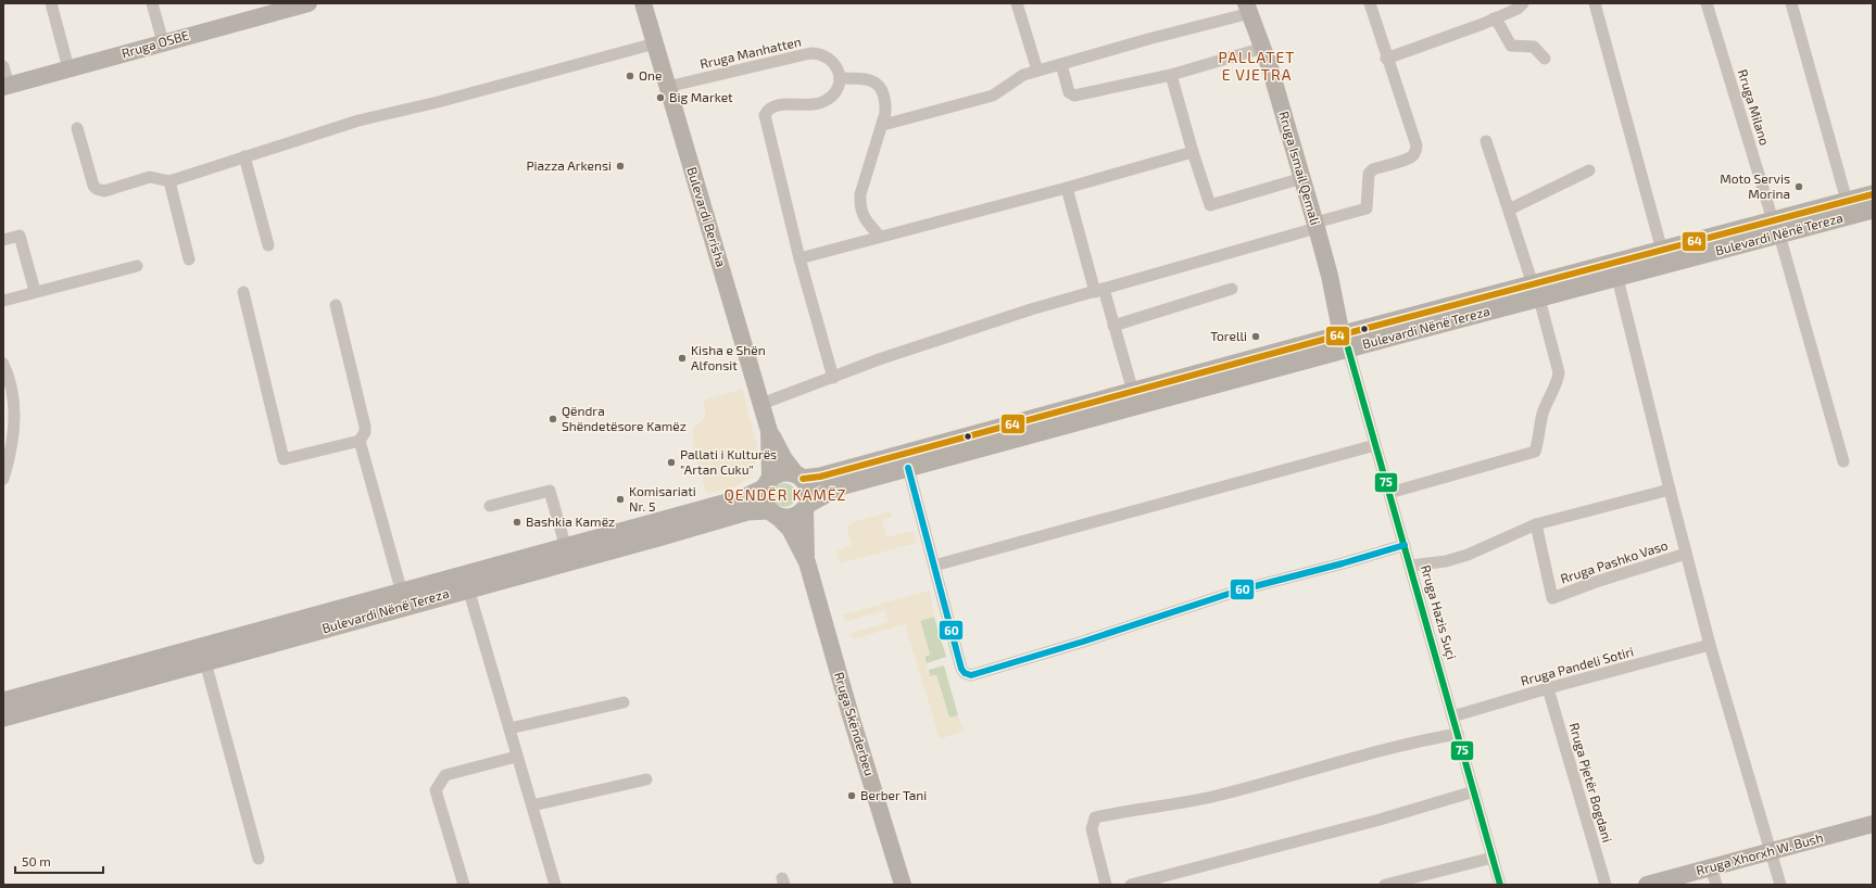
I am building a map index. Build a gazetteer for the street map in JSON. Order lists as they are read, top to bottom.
{
  "streets": {
    "main road": [
      "Rruga OSBE",
      "Rruga Ismail Qemali",
      "Bulevardi Berisha",
      "Bulevardi Nënë Tereza",
      "Rruga Skënderbeu",
      "Rruga Xhorxh W. Bush"
    ],
    "street": [
      "Rruga Manhatten",
      "Rruga Milano",
      "Rruga Pashko Vaso",
      "Rruga Hazis Suçi",
      "Rruga Pandeli Sotiri",
      "Rruga Pjetër Bogdani"
    ]
  },
  "crossings": [
    ["Rruga Manhatten", "Bulevardi Berisha"],
    ["Rruga Milano", "Bulevardi Nënë Tereza"],
    ["Rruga Ismail Qemali", "Bulevardi Nënë Tereza"],
    ["Rruga Ismail Qemali", "Rruga Hazis Suçi"],
    ["Bulevardi Berisha", "Bulevardi Nënë Tereza"],
    ["Bulevardi Berisha", "Rruga Skënderbeu"],
    ["Bulevardi Nënë Tereza", "Rruga Hazis Suçi"],
    ["Bulevardi Nënë Tereza", "Rruga Skënderbeu"],
    ["Rruga Hazis Suçi", "Rruga Pandeli Sotiri"],
    ["Rruga Pandeli Sotiri", "Rruga Pjetër Bogdani"]
  ],
  "districts": ["PALLATET E VJETRA", "QENDËR KAMËZ"],
  "places": [
    "One",
    "Big Market",
    "Piazza Arkensi",
    "Moto Servis Morina",
    "Torelli",
    "Kisha e Shën Alfonsit",
    "Qëndra Shëndetësore Kamëz",
    "Pallati i Kulturës \"Artan Cuku\"",
    "Komisariati Nr. 5",
    "Bashkia Kamëz",
    "Berber Tani"
  ],
  "lines": ["transit line 64", "transit line 75", "transit line 60"],
  "scale_bar": "50 m"
}
